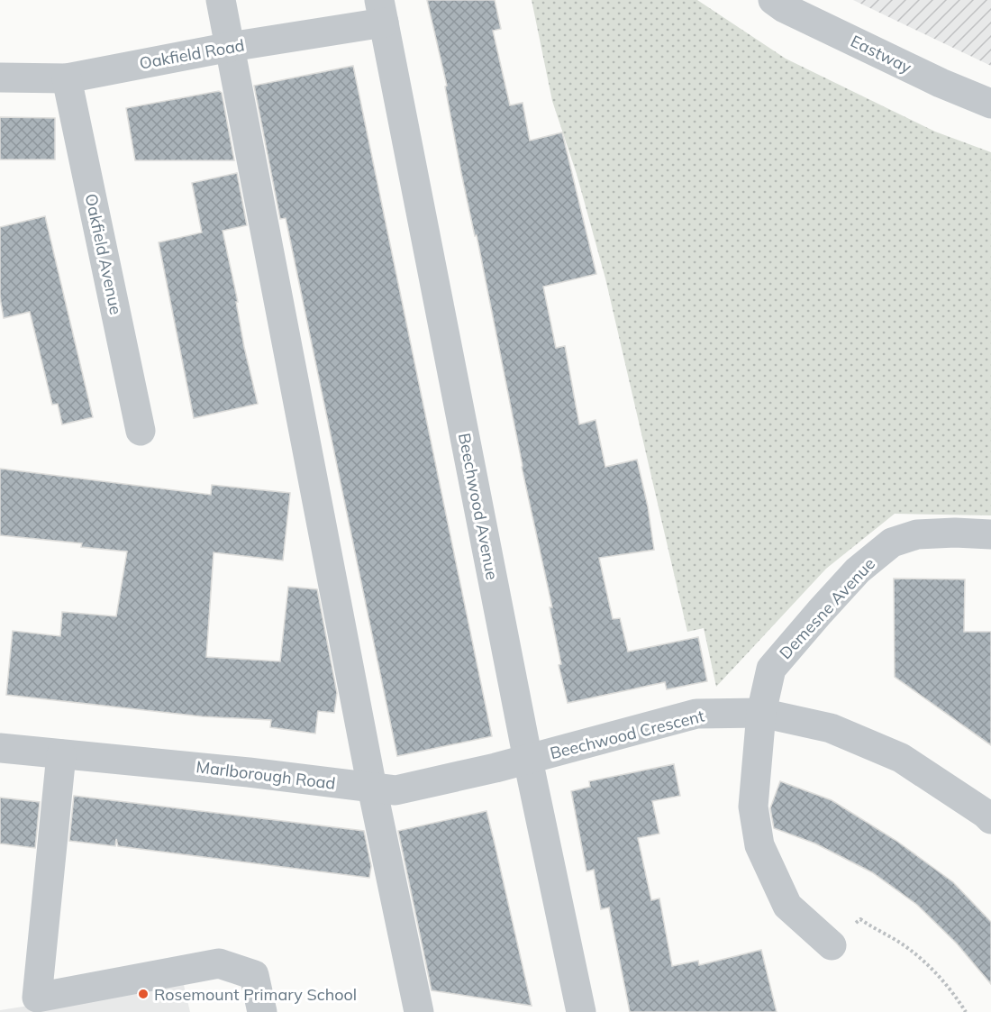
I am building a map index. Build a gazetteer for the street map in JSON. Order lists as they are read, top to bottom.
{
  "streets": {
    "street": [
      "Oakfield Road",
      "Eastway",
      "Oakfield Avenue",
      "Beechwood Avenue",
      "Demesne Avenue",
      "Beechwood Crescent",
      "Marlborough Road"
    ]
  },
  "crossings": [
    ["Oakfield Road", "Oakfield Avenue"],
    ["Oakfield Road", "Beechwood Avenue"],
    ["Beechwood Avenue", "Beechwood Crescent"],
    ["Beechwood Avenue", "Marlborough Road"],
    ["Demesne Avenue", "Beechwood Crescent"],
    ["Beechwood Crescent", "Marlborough Road"]
  ],
  "places": ["Rosemount Primary School"]
}
